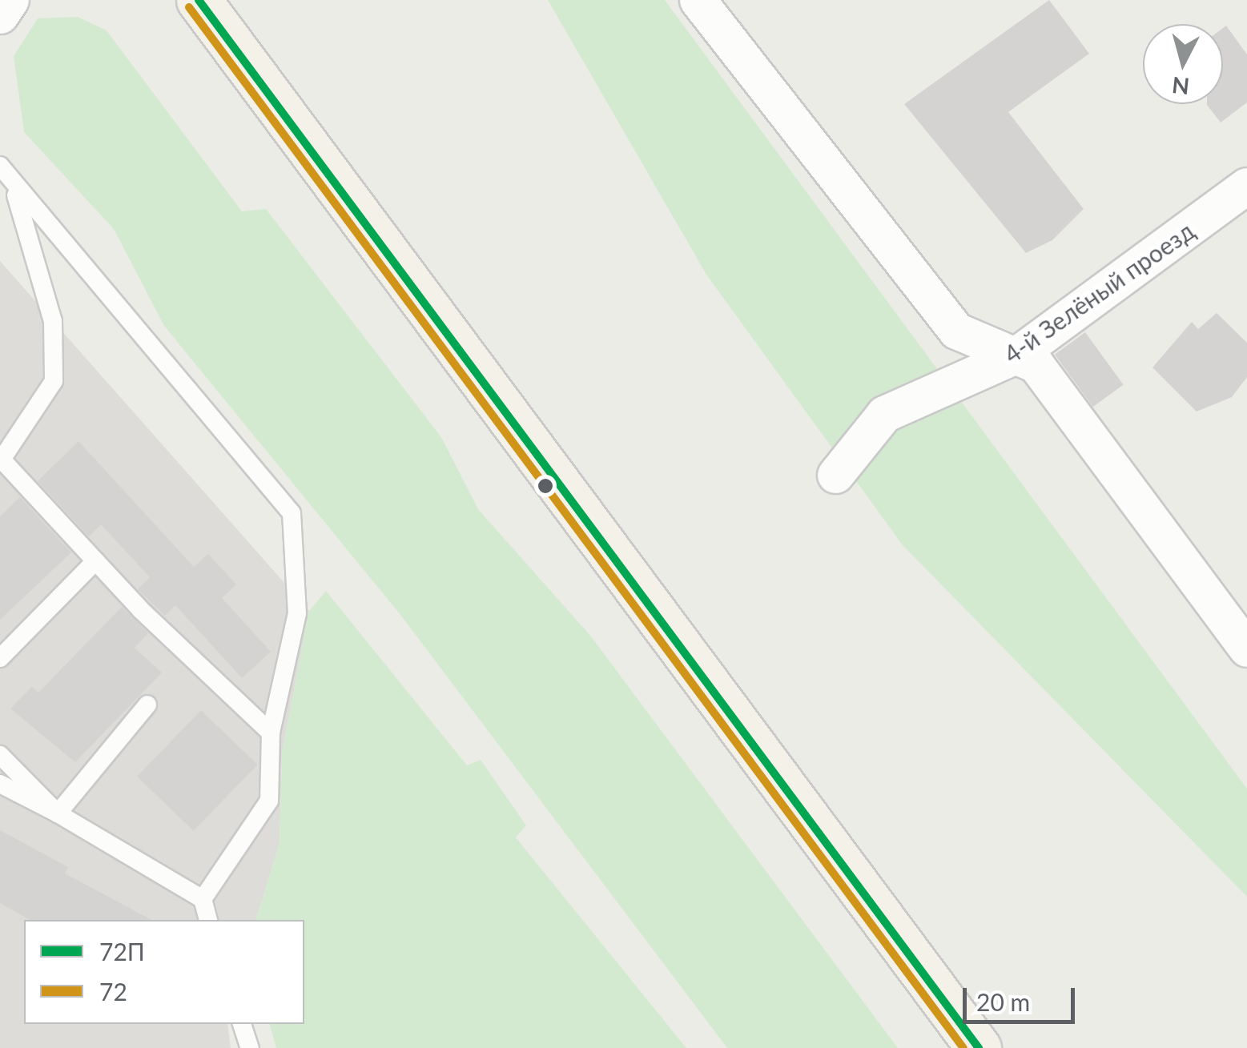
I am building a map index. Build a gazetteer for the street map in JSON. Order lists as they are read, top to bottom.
{
  "streets": {
    "street": ["4-й Зелёный проезд"]
  },
  "lines": ["transit line 72П", "transit line 72"],
  "legend": ["72П", "72"],
  "scale_bar": "20 m",
  "north": "bottom"
}
